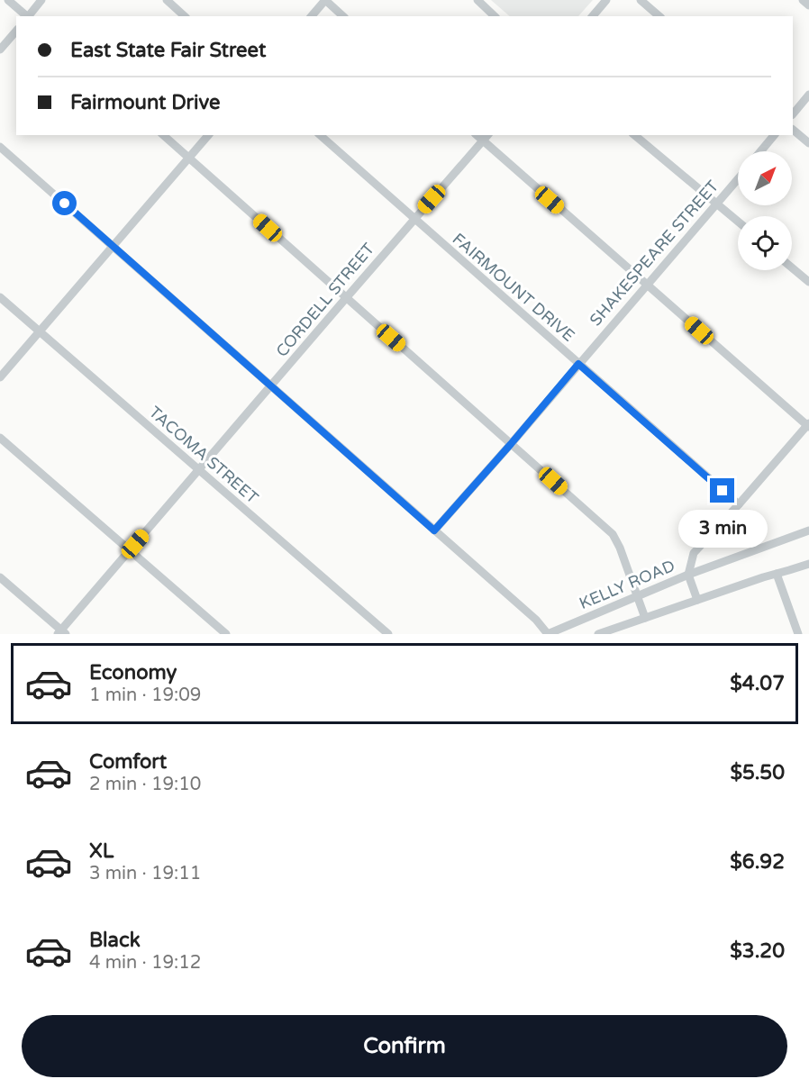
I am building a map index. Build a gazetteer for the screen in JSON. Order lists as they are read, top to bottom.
{
  "streets": {
    "street": [
      "SHAKESPEARE STREET",
      "FAIRMOUNT DRIVE",
      "CORDELL STREET",
      "TACOMA STREET",
      "KELLY ROAD"
    ]
  },
  "crossings": [
    ["SHAKESPEARE STREET", "FAIRMOUNT DRIVE"],
    ["FAIRMOUNT DRIVE", "CORDELL STREET"],
    ["CORDELL STREET", "TACOMA STREET"]
  ],
  "north": "top right",
  "page": {
    "banner": ["East State Fair Street", "Fairmount Drive"],
    "bubble": "3 min",
    "list": [
      {
        "name": "Economy",
        "note": "1 min · 19:09",
        "value": "$4.07"
      },
      {
        "name": "Comfort",
        "note": "2 min · 19:10",
        "value": "$5.50"
      },
      {
        "name": "XL",
        "note": "3 min · 19:11",
        "value": "$6.92"
      },
      {
        "name": "Black",
        "note": "4 min · 19:12",
        "value": "$3.20"
      }
    ],
    "buttons": "Confirm"
  }
}
